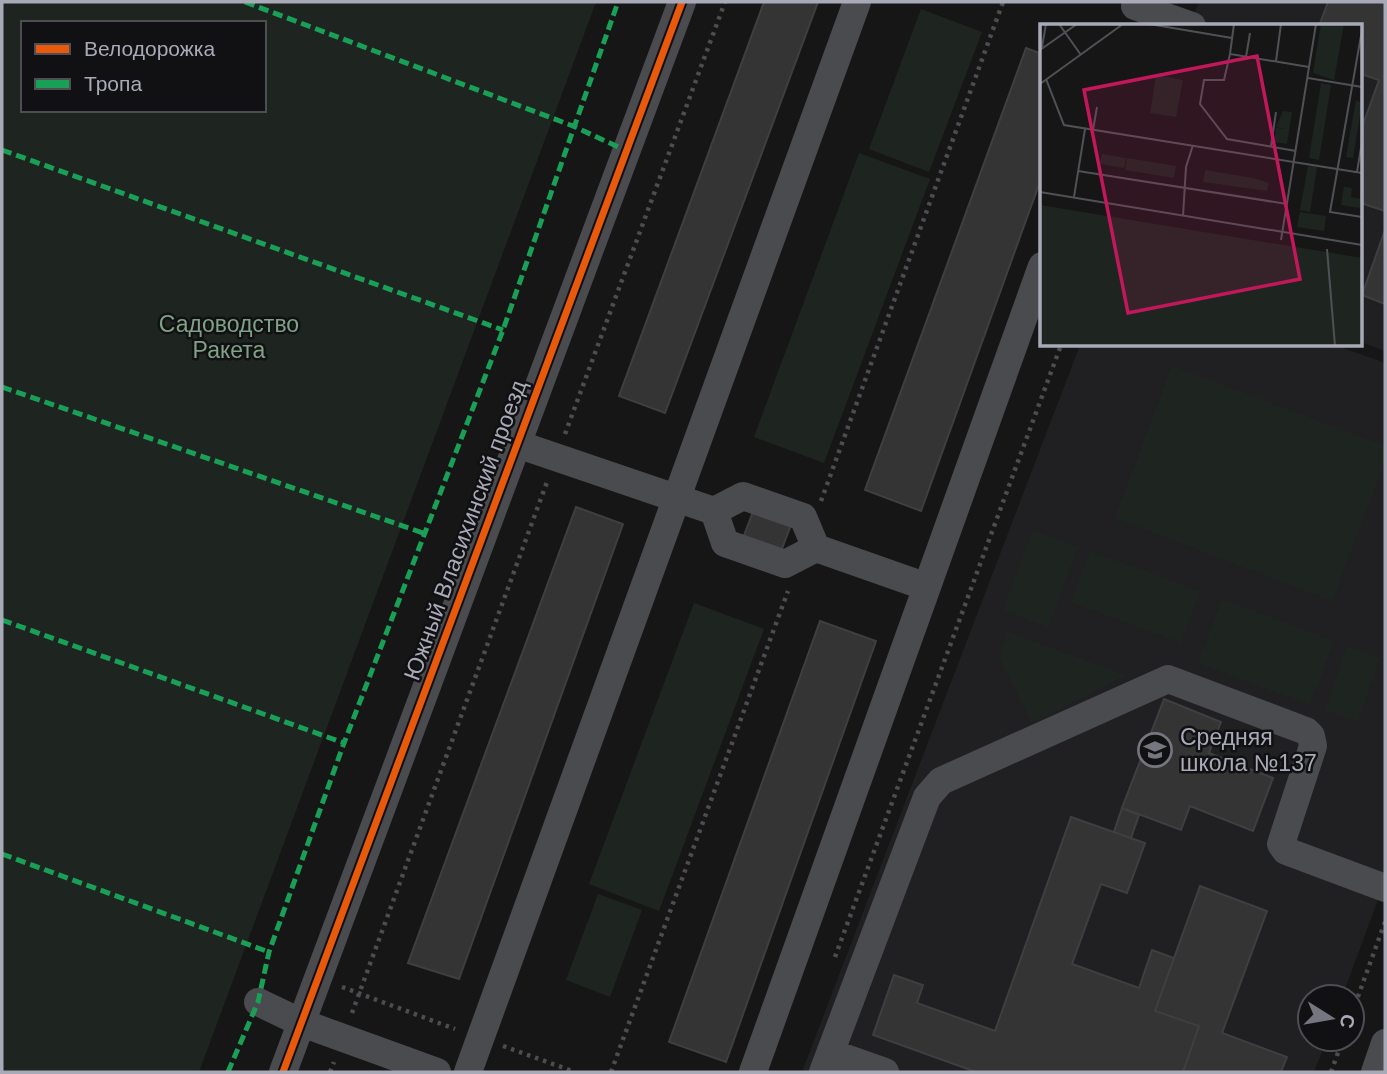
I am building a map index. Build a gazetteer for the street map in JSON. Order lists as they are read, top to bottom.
{
  "streets": {
    "street": ["Южный Власихинский проезд"]
  },
  "parks": ["Садоводство Ракета"],
  "places": {
    "school or university": ["Средняя школа №137"]
  },
  "legend": ["Велодорожка", "Тропа"],
  "north": "right"
}
